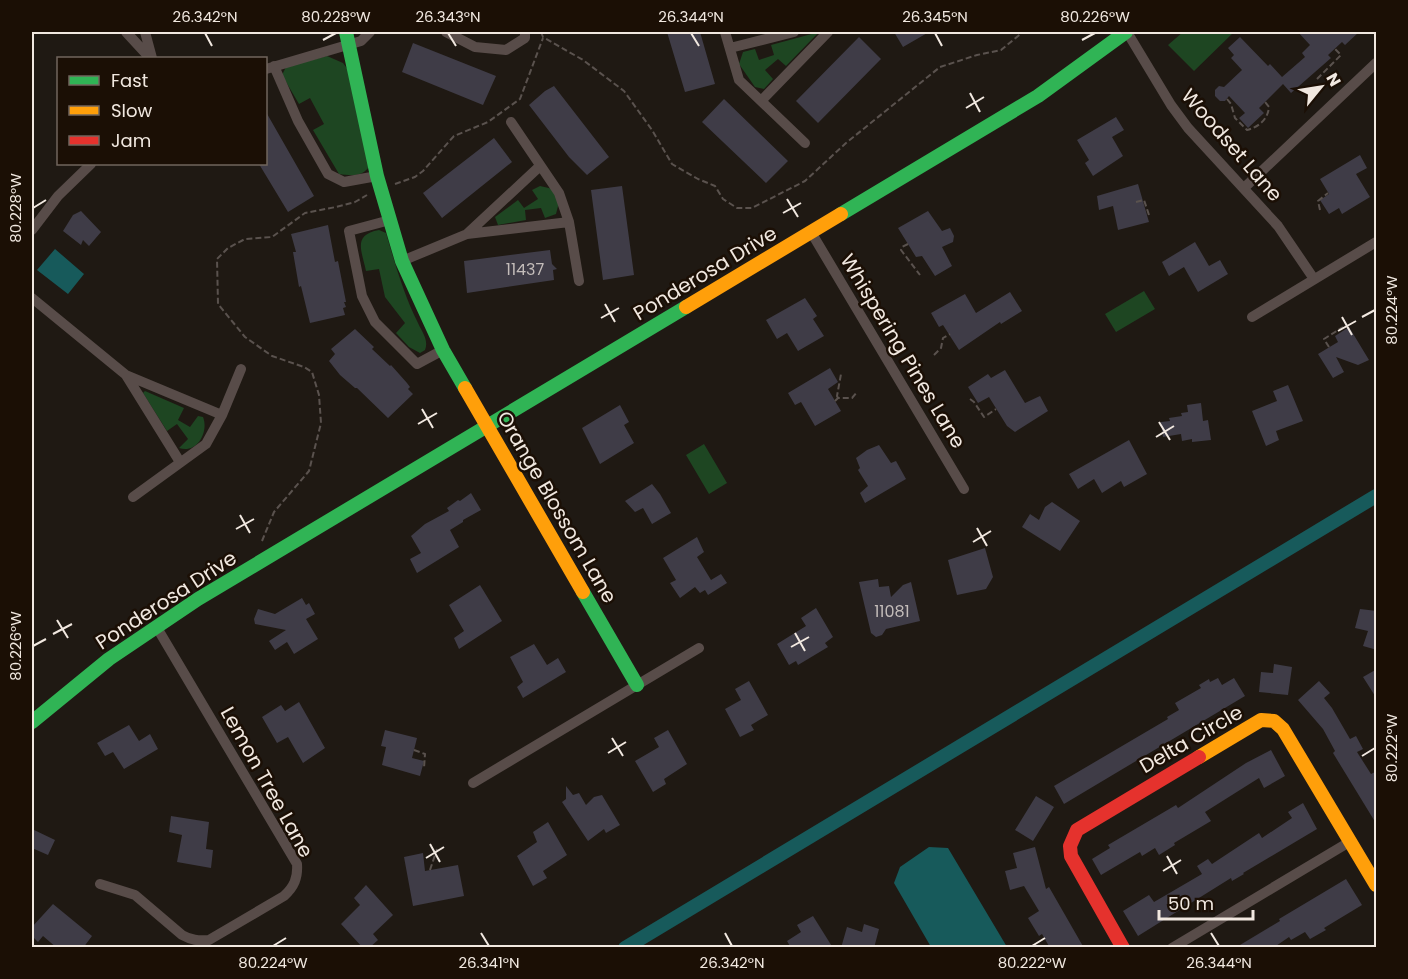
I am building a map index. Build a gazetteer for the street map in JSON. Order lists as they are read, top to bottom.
{
  "streets": {
    "street": [
      "Woodset Lane",
      "Ponderosa Drive",
      "Whispering Pines Lane",
      "Orange Blossom Lane",
      "Delta Circle",
      "Lemon Tree Lane"
    ]
  },
  "crossings": [
    ["Woodset Lane", "Ponderosa Drive"],
    ["Ponderosa Drive", "Whispering Pines Lane"],
    ["Ponderosa Drive", "Orange Blossom Lane"],
    ["Ponderosa Drive", "Lemon Tree Lane"]
  ],
  "house_numbers": ["11437", "11081"],
  "legend": ["Fast", "Slow", "Jam"],
  "scale_bar": "50 m",
  "north": "top right",
  "coordinates": [
    "26.342°N",
    "80.228°W",
    "26.343°N",
    "26.344°N",
    "26.345°N",
    "80.226°W",
    "80.224°W",
    "80.222°W",
    "26.341°N"
  ]
}
